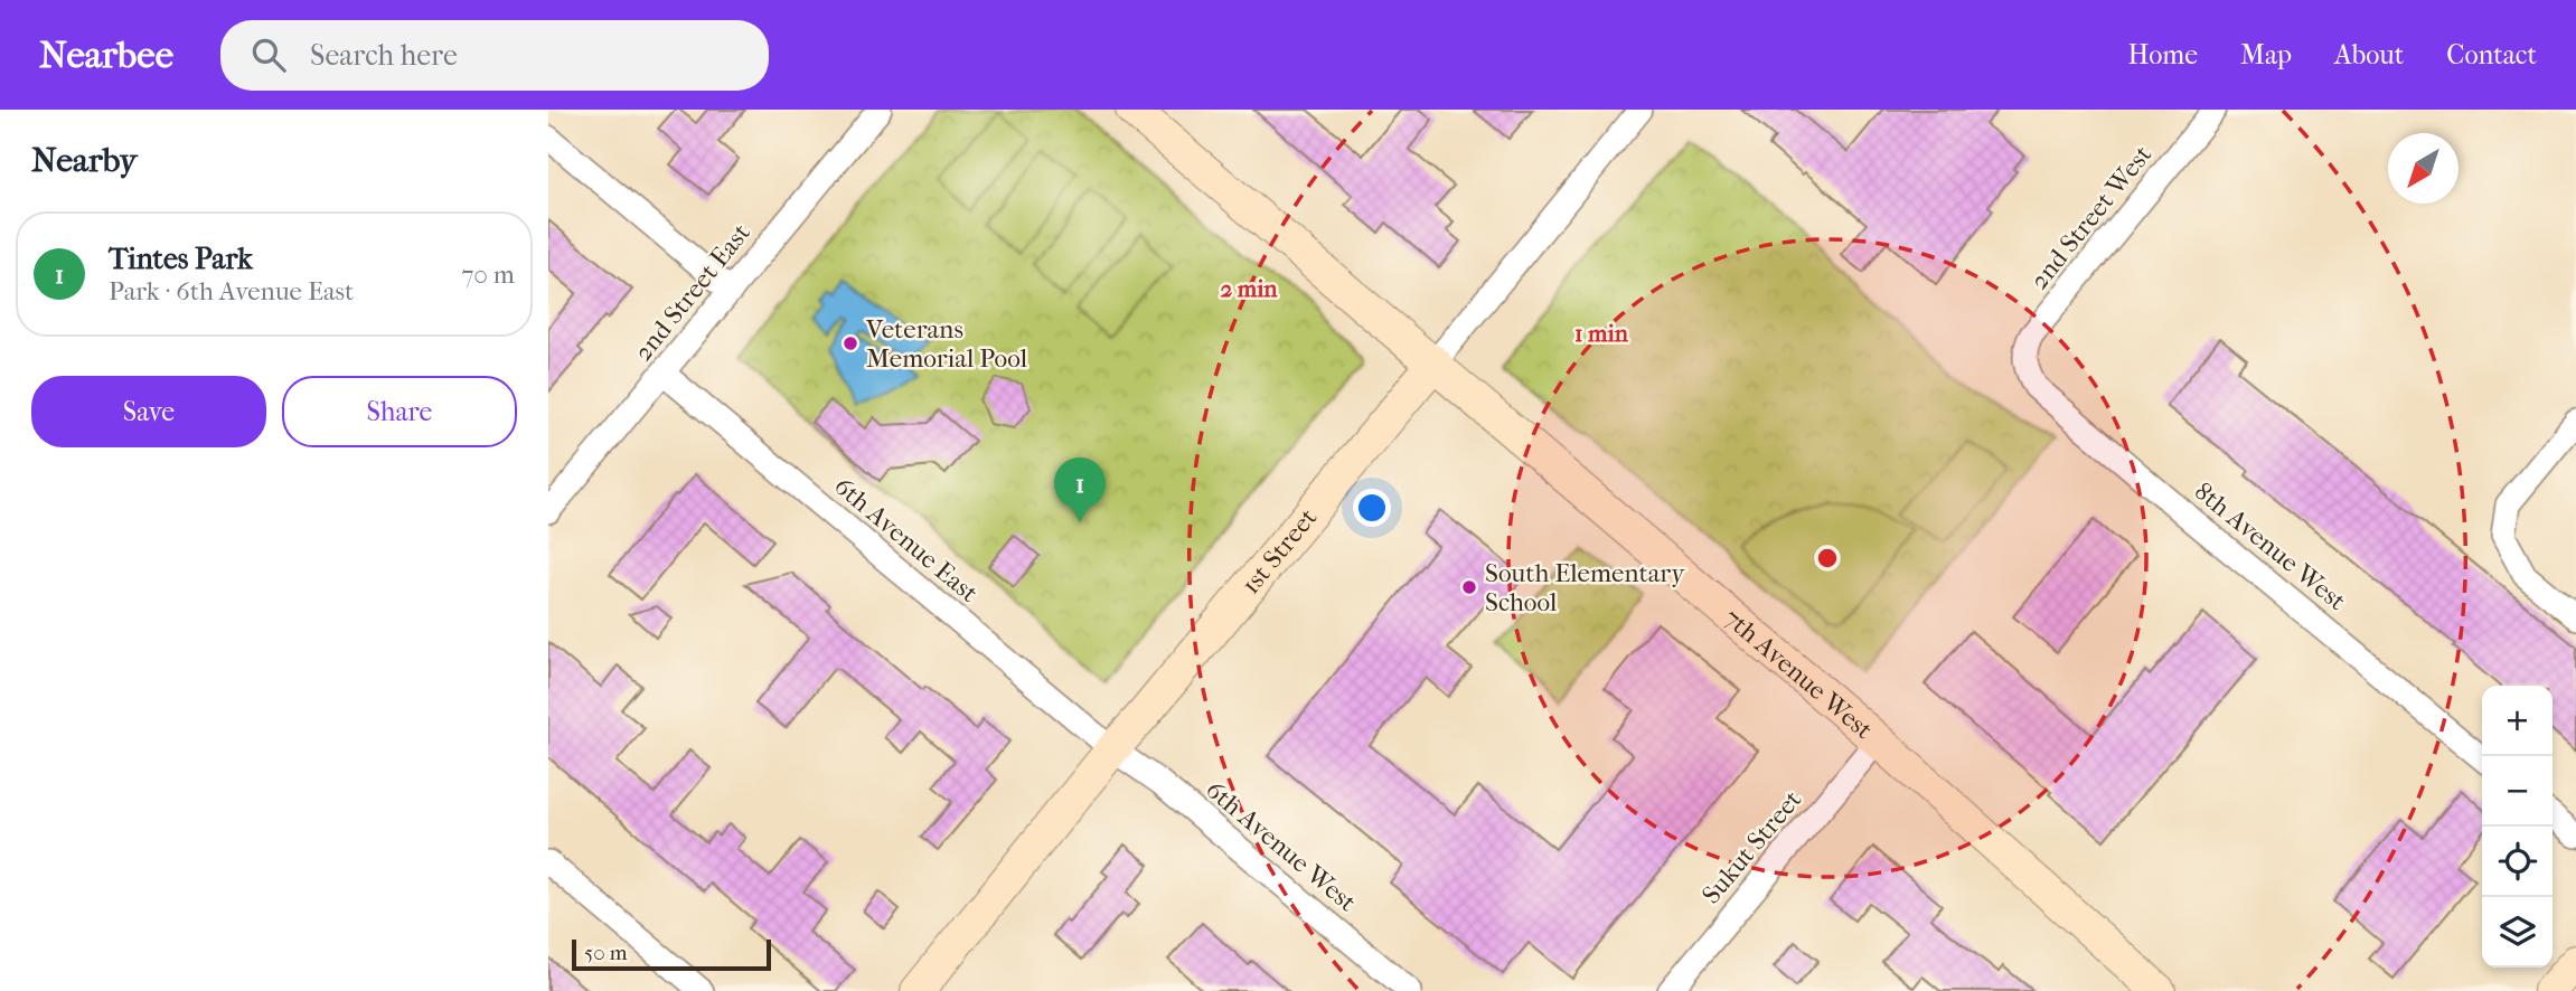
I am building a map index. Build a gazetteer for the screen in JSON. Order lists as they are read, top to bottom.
{
  "streets": {
    "street": [
      "2nd Street West",
      "2nd Street East",
      "6th Avenue East",
      "8th Avenue West",
      "1st Street",
      "7th Avenue West",
      "6th Avenue West",
      "Sukut Street"
    ]
  },
  "crossings": [
    ["2nd Street West", "8th Avenue West"],
    ["2nd Street East", "6th Avenue East"],
    ["6th Avenue East", "1st Street"],
    ["6th Avenue East", "6th Avenue West"],
    ["1st Street", "7th Avenue West"],
    ["1st Street", "6th Avenue West"],
    ["7th Avenue West", "Sukut Street"]
  ],
  "places": ["Veterans Memorial Pool", "South Elementary School"],
  "scale_bar": "50 m",
  "north": "bottom left",
  "page": {
    "header": "Nearbee",
    "search": "Search here",
    "nav": [
      "Home",
      "Map",
      "About",
      "Contact"
    ],
    "heading": "Nearby",
    "list": [
      {
        "mark": "1",
        "name": "Tintes Park",
        "note": "Park · 6th Avenue East",
        "value": "70 m"
      }
    ],
    "buttons": ["Save", "Share"],
    "pins": "1",
    "map_buttons": ["+", "−"],
    "scale": "50 m"
  },
  "rings": ["2 min", "1 min"]
}
